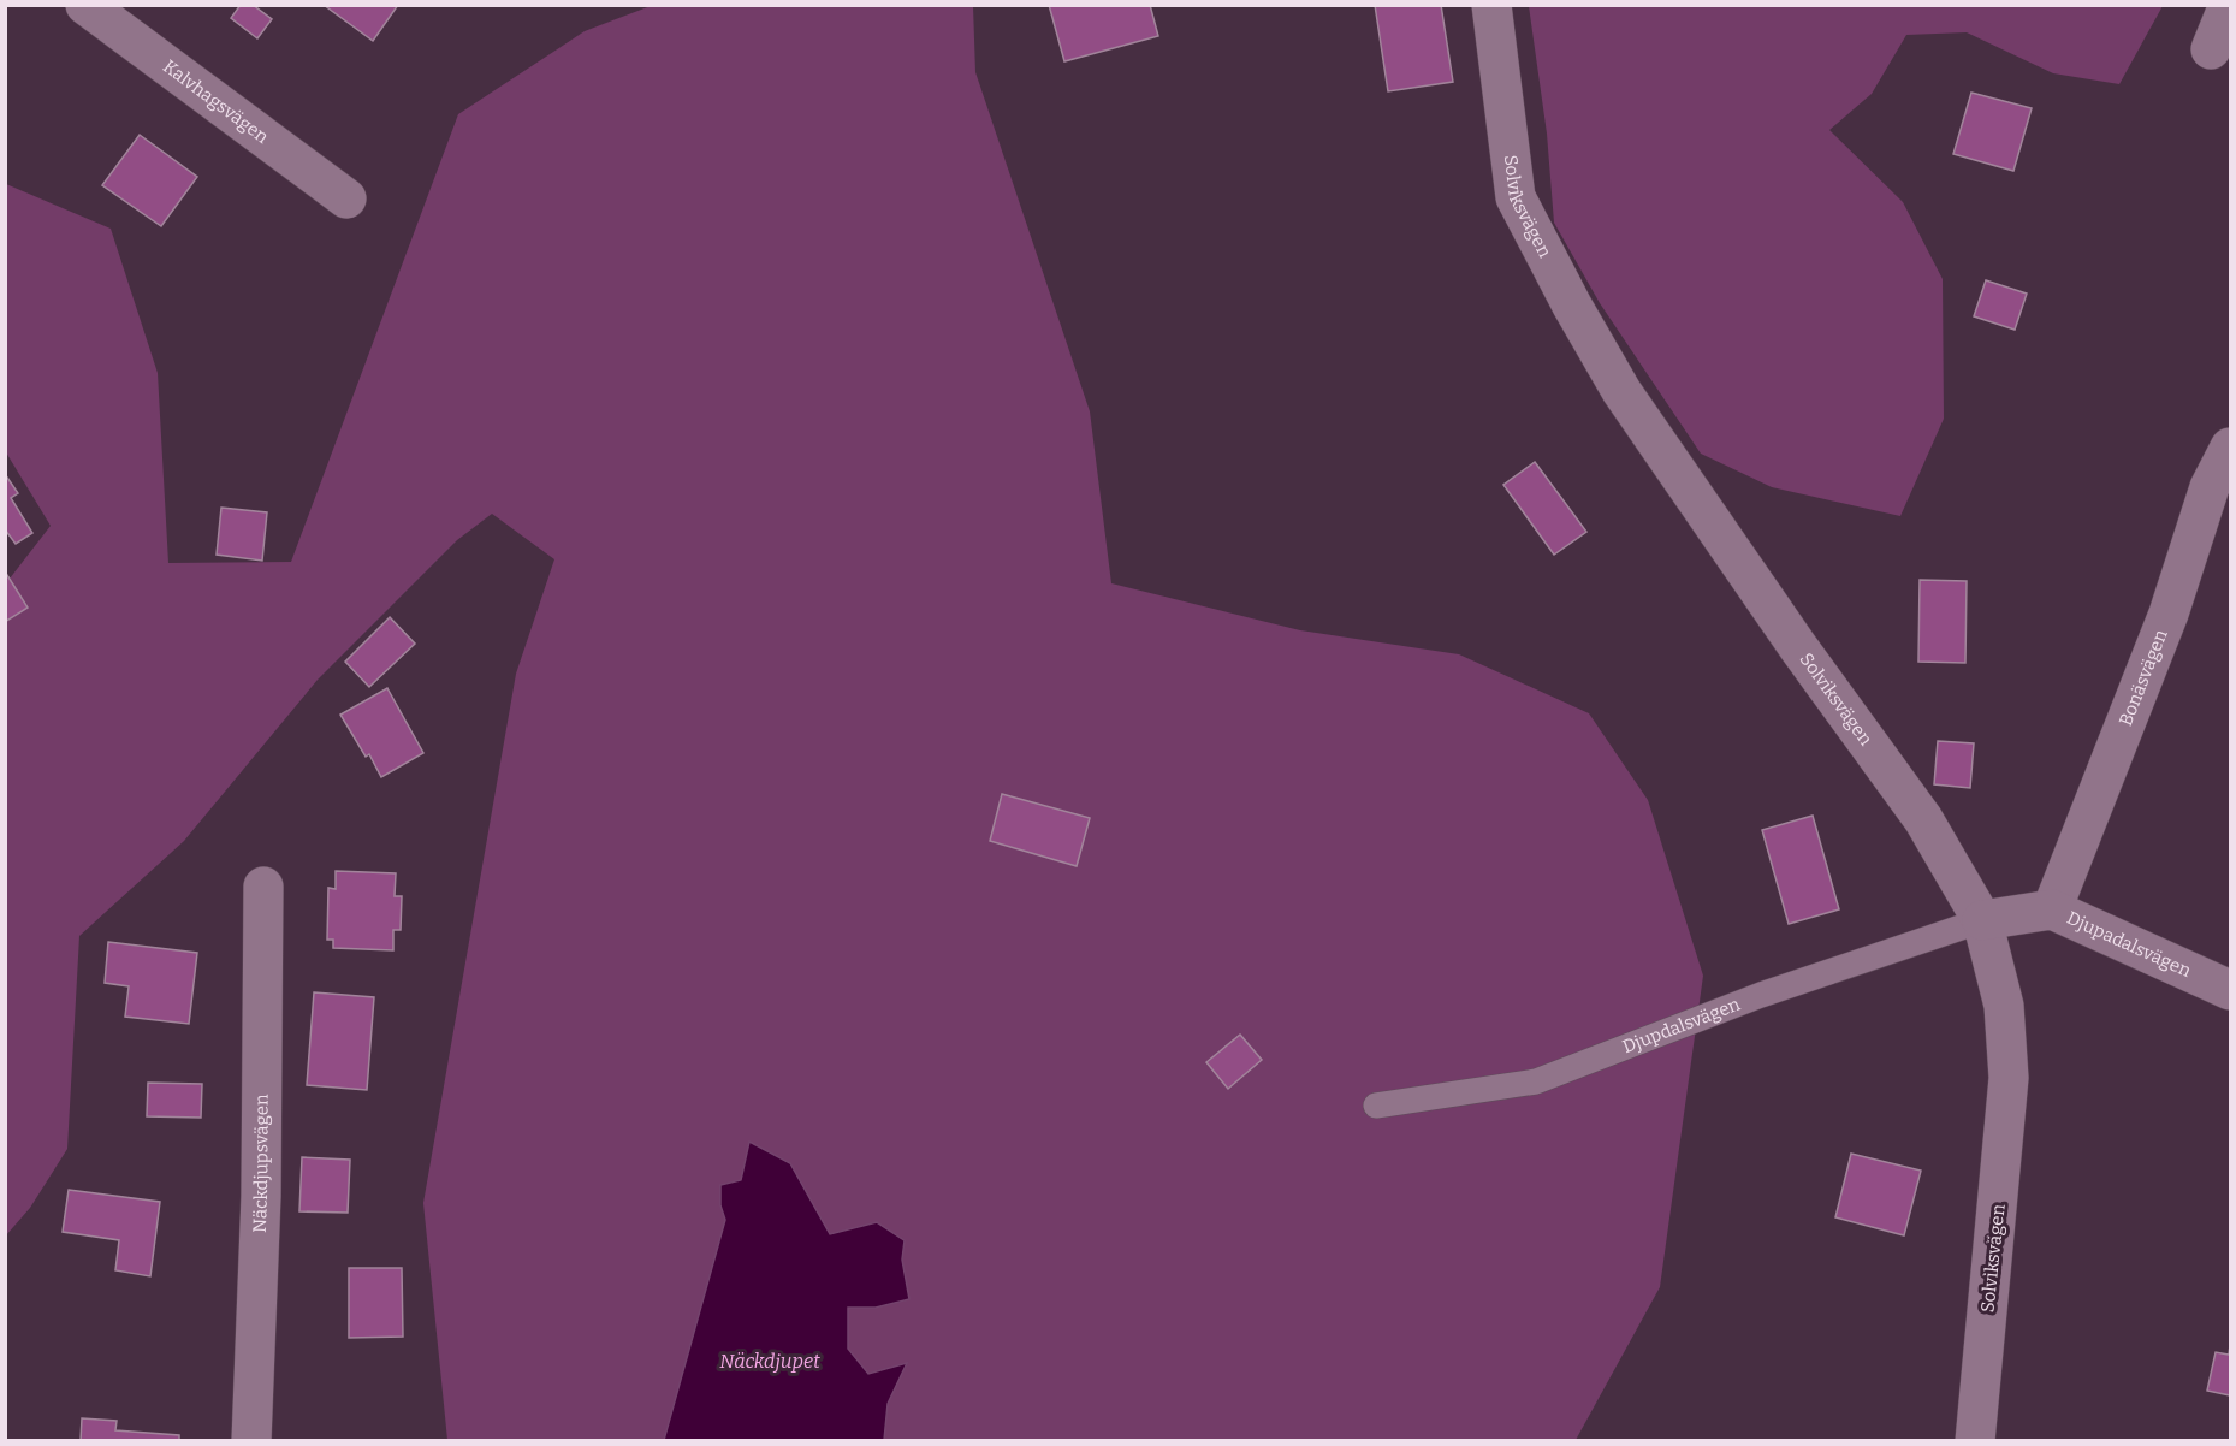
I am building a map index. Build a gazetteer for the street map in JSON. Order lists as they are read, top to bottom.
{
  "streets": {
    "street": [
      "Kalvhagsvägen",
      "Solviksvägen",
      "Bonäsvägen",
      "Djupadalsvägen",
      "Näckdjupsvägen"
    ],
    "lane": ["Djupdalsvägen"]
  },
  "crossings": [
    ["Solviksvägen", "Djupadalsvägen"],
    ["Solviksvägen", "Djupdalsvägen"],
    ["Bonäsvägen", "Djupadalsvägen"],
    ["Djupadalsvägen", "Djupdalsvägen"]
  ],
  "water": ["Näckdjupet"]
}
